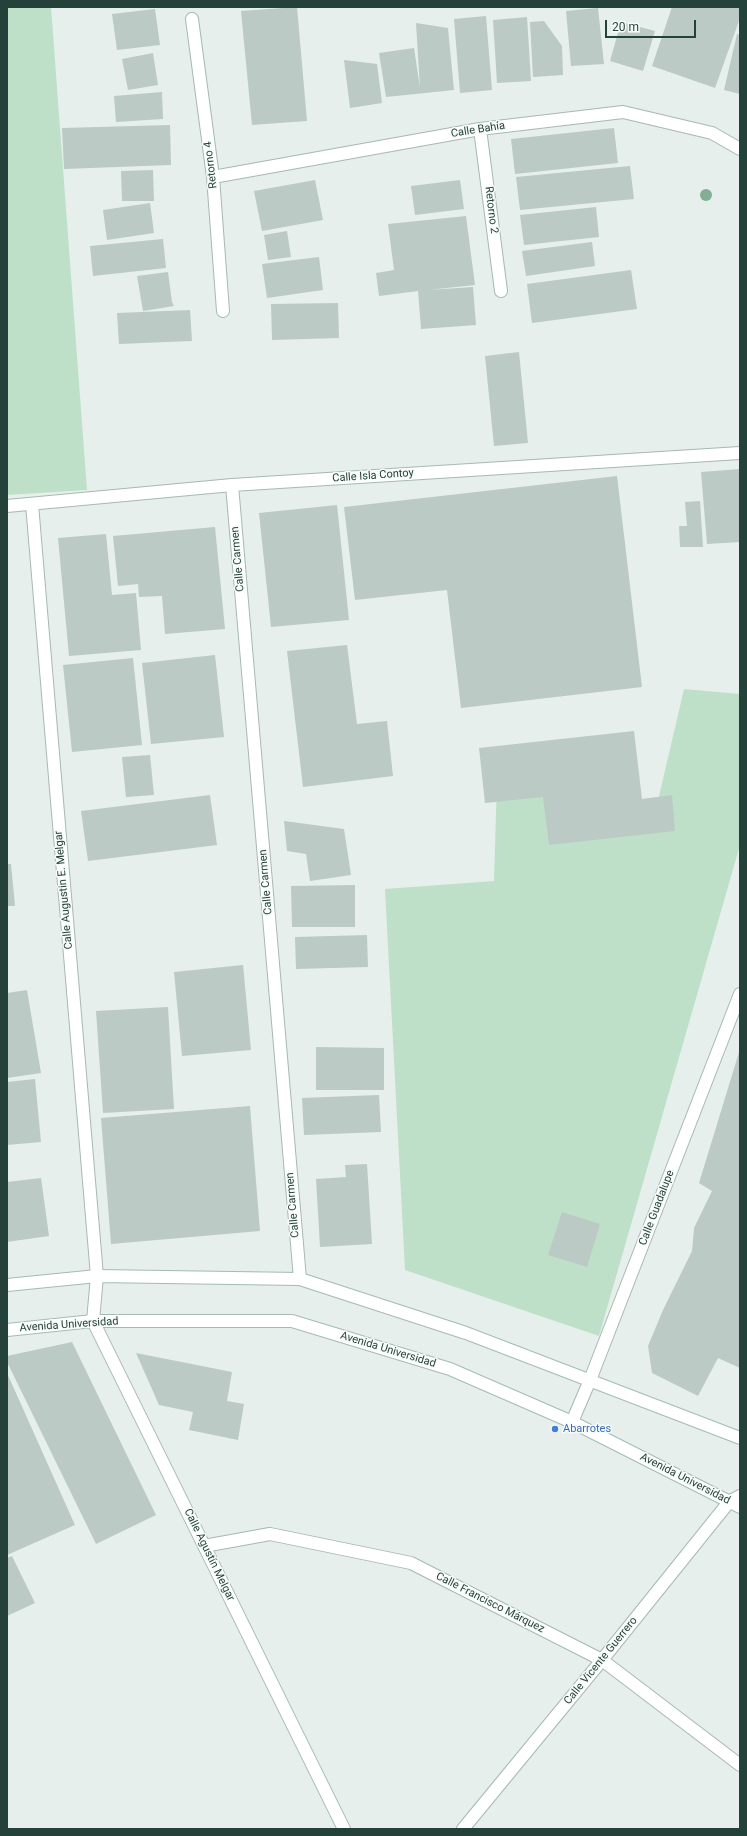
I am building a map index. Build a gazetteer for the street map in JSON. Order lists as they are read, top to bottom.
{
  "streets": {
    "street": [
      "Calle Bahía",
      "Retorno 4",
      "Retorno 2",
      "Calle Isla Contoy",
      "Calle Carmen",
      "Calle Augustin E. Melgar",
      "Calle Guadalupe",
      "Avenida Universidad",
      "Calle Agustín Melgar",
      "Calle Francisco Márquez",
      "Calle Vicente Guerrero"
    ]
  },
  "crossings": [
    ["Calle Bahía", "Retorno 4"],
    ["Calle Bahía", "Retorno 2"],
    ["Calle Isla Contoy", "Calle Carmen"],
    ["Calle Isla Contoy", "Calle Augustin E. Melgar"],
    ["Calle Guadalupe", "Avenida Universidad"],
    ["Avenida Universidad", "Calle Agustín Melgar"],
    ["Avenida Universidad", "Calle Vicente Guerrero"],
    ["Calle Agustín Melgar", "Calle Francisco Márquez"],
    ["Calle Francisco Márquez", "Calle Vicente Guerrero"]
  ],
  "places": ["Abarrotes"],
  "scale_bar": "20 m"
}
